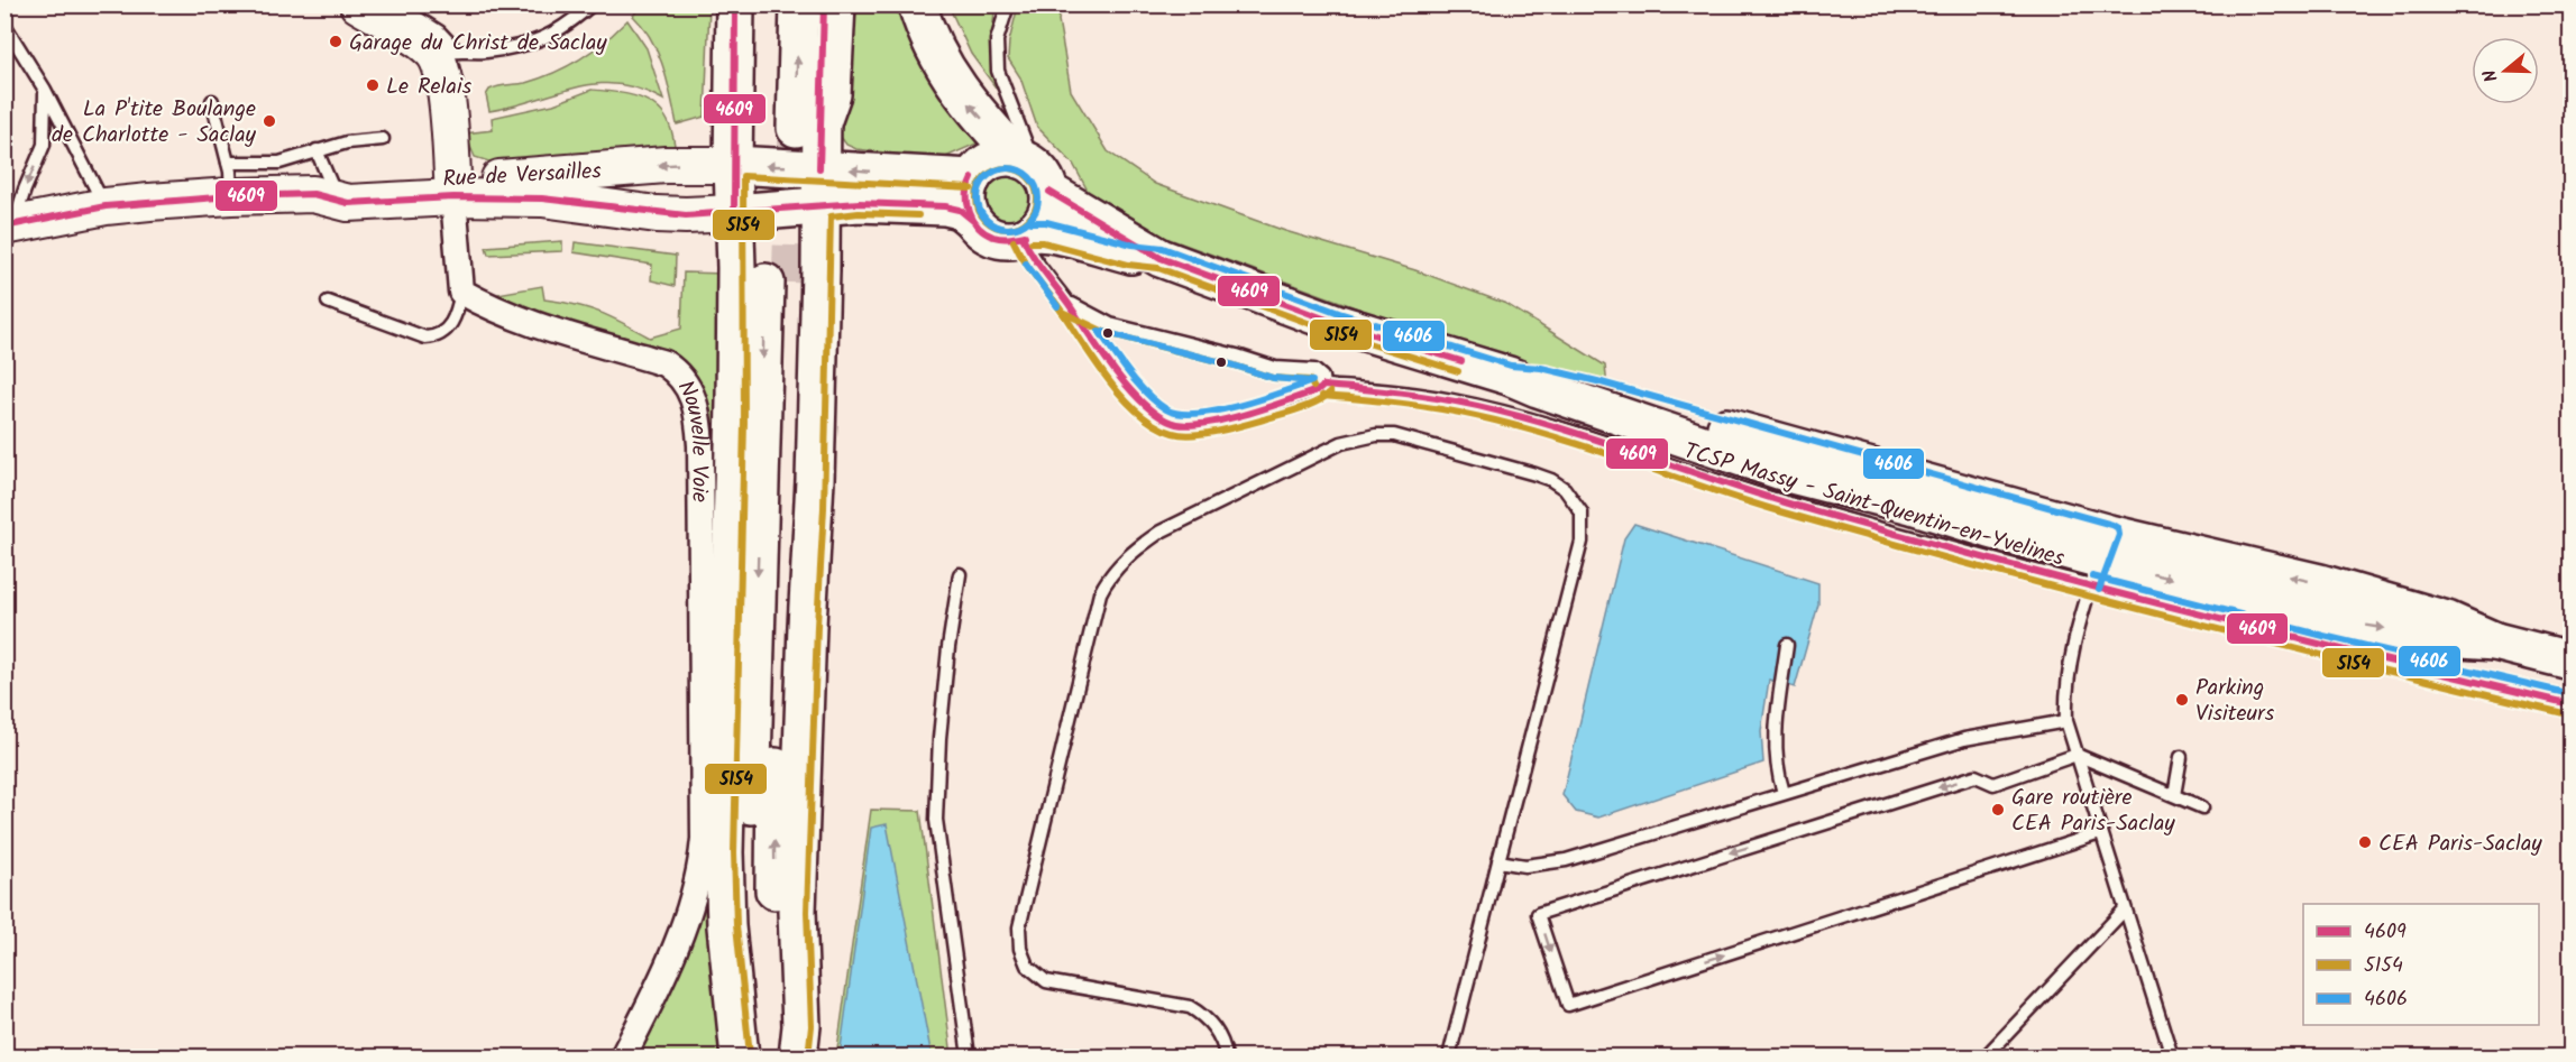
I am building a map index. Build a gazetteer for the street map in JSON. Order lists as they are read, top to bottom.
{
  "streets": {
    "main road": ["Rue de Versailles"],
    "street": ["Nouvelle Voie"],
    "lane": ["TCSP Massy - Saint-Quentin-en-Yvelines"]
  },
  "places": [
    "Garage du Christ de Saclay",
    "Le Relais",
    "La P'tite Boulange de Charlotte - Saclay",
    "Parking Visiteurs",
    "Gare routière CEA Paris-Saclay",
    "CEA Paris-Saclay"
  ],
  "lines": ["transit line 4609", "transit line 5154", "transit line 4606"],
  "legend": ["4609", "5154", "4606"],
  "north": "left"
}
